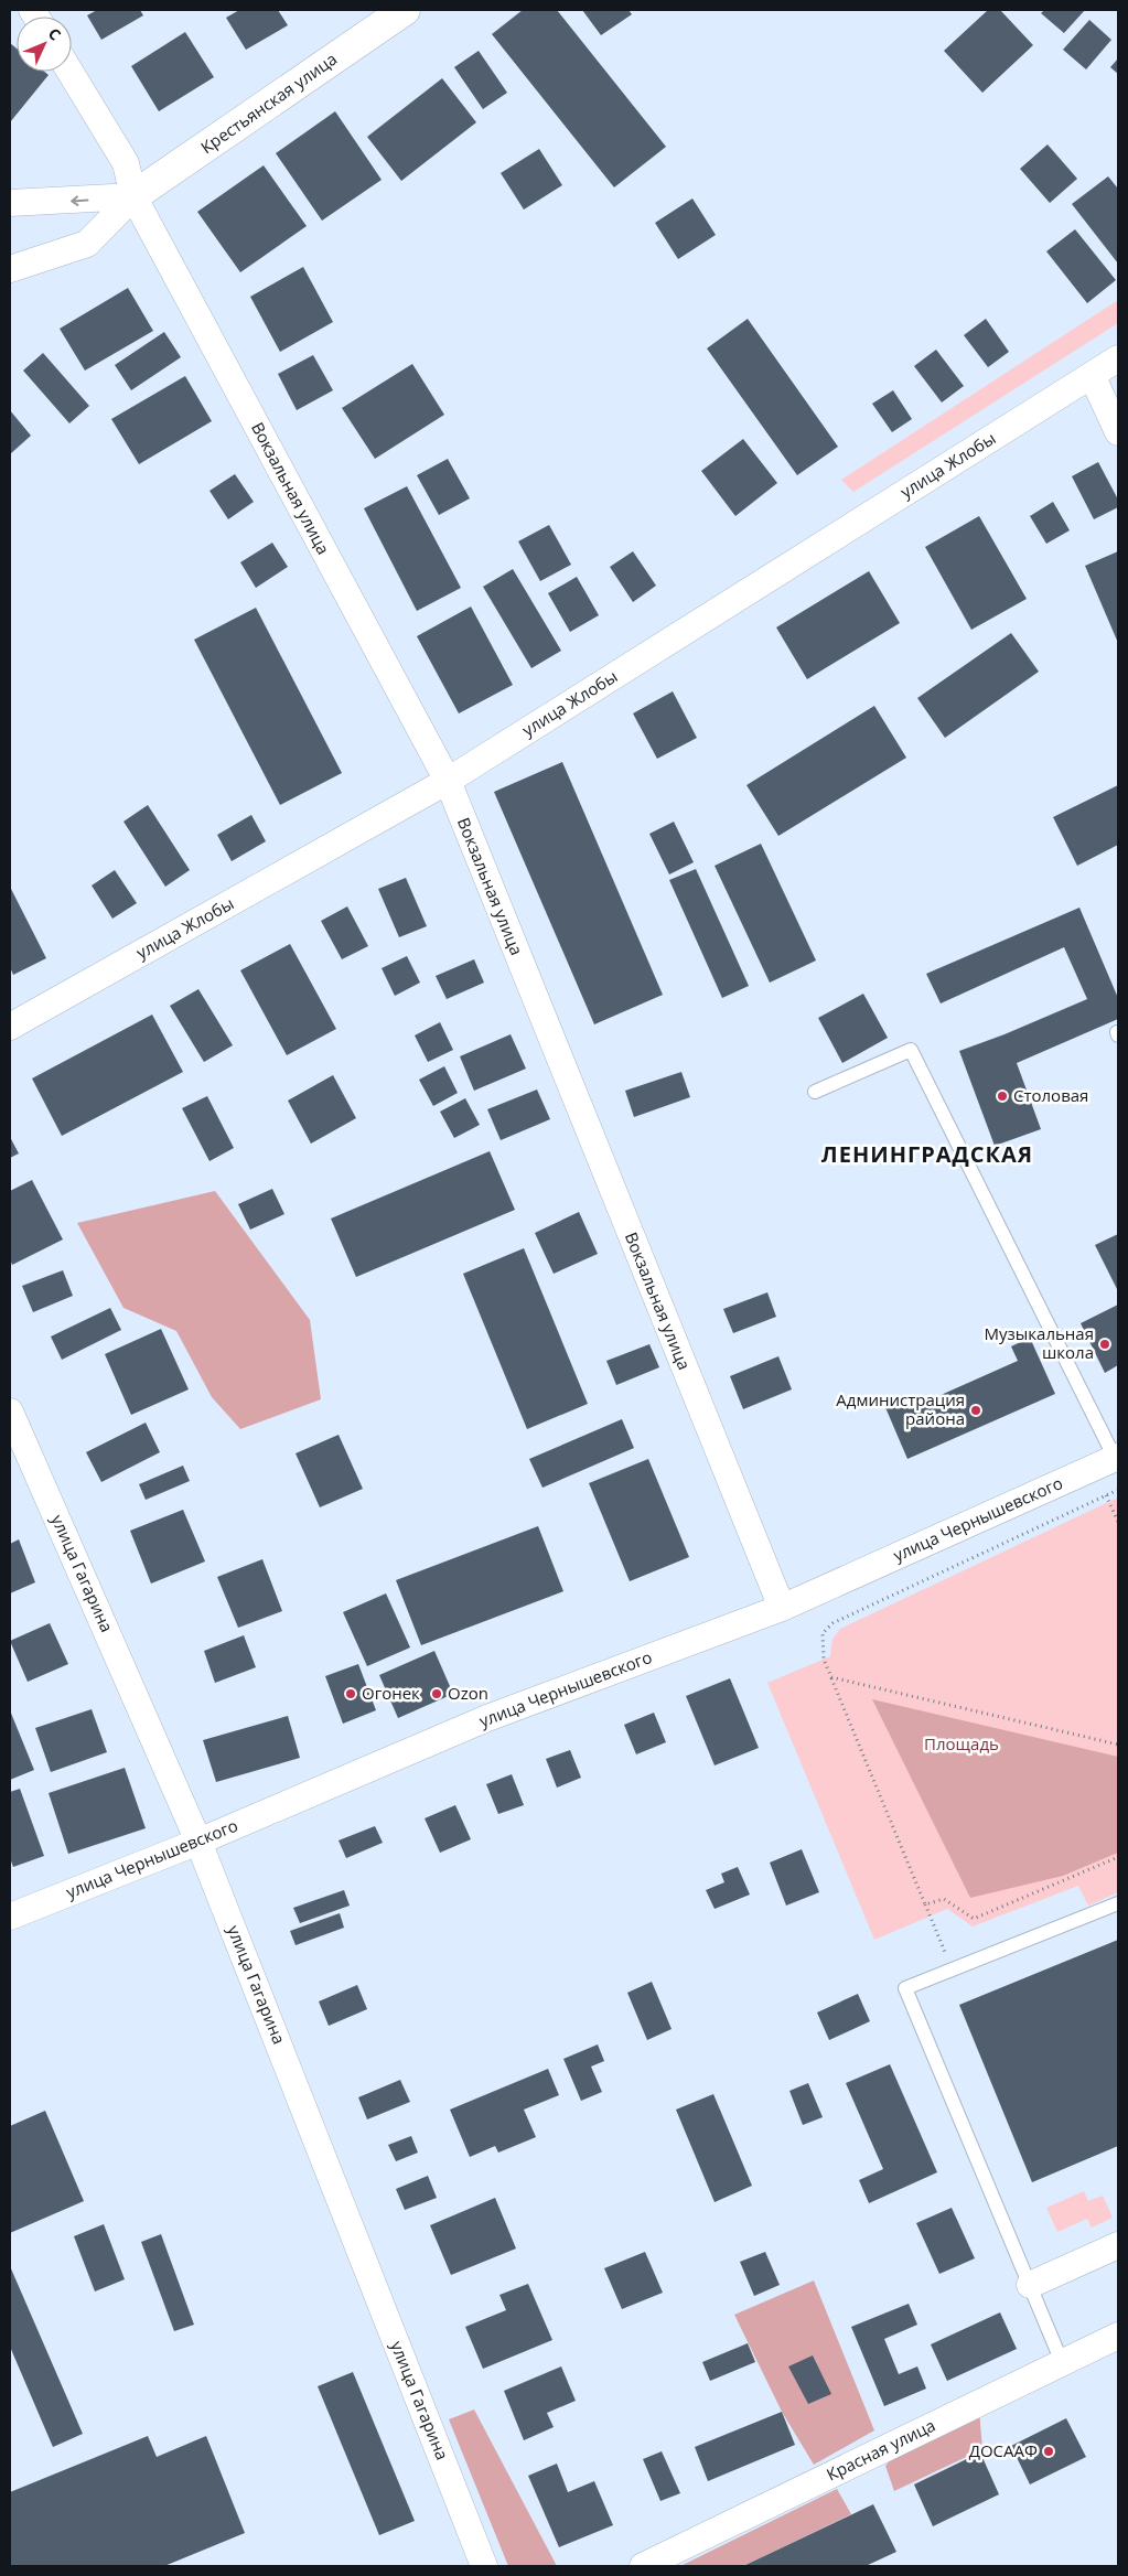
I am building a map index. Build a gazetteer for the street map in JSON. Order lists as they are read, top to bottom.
{
  "streets": {
    "street": [
      "Крестьянская улица",
      "улица Жлобы",
      "Вокзальная улица",
      "улица Чернышевского",
      "улица Гагарина",
      "Красная улица"
    ]
  },
  "crossings": [
    ["Крестьянская улица", "Вокзальная улица"],
    ["улица Жлобы", "Вокзальная улица"],
    ["Вокзальная улица", "улица Чернышевского"],
    ["улица Чернышевского", "улица Гагарина"]
  ],
  "districts": ["ЛЕНИНГРАДСКАЯ"],
  "parks": ["Площадь"],
  "places": [
    "Столовая",
    "Музыкальная школа",
    "Администрация района",
    "Огонек",
    "Ozon",
    "ДОСААФ"
  ],
  "north": "top right"
}
